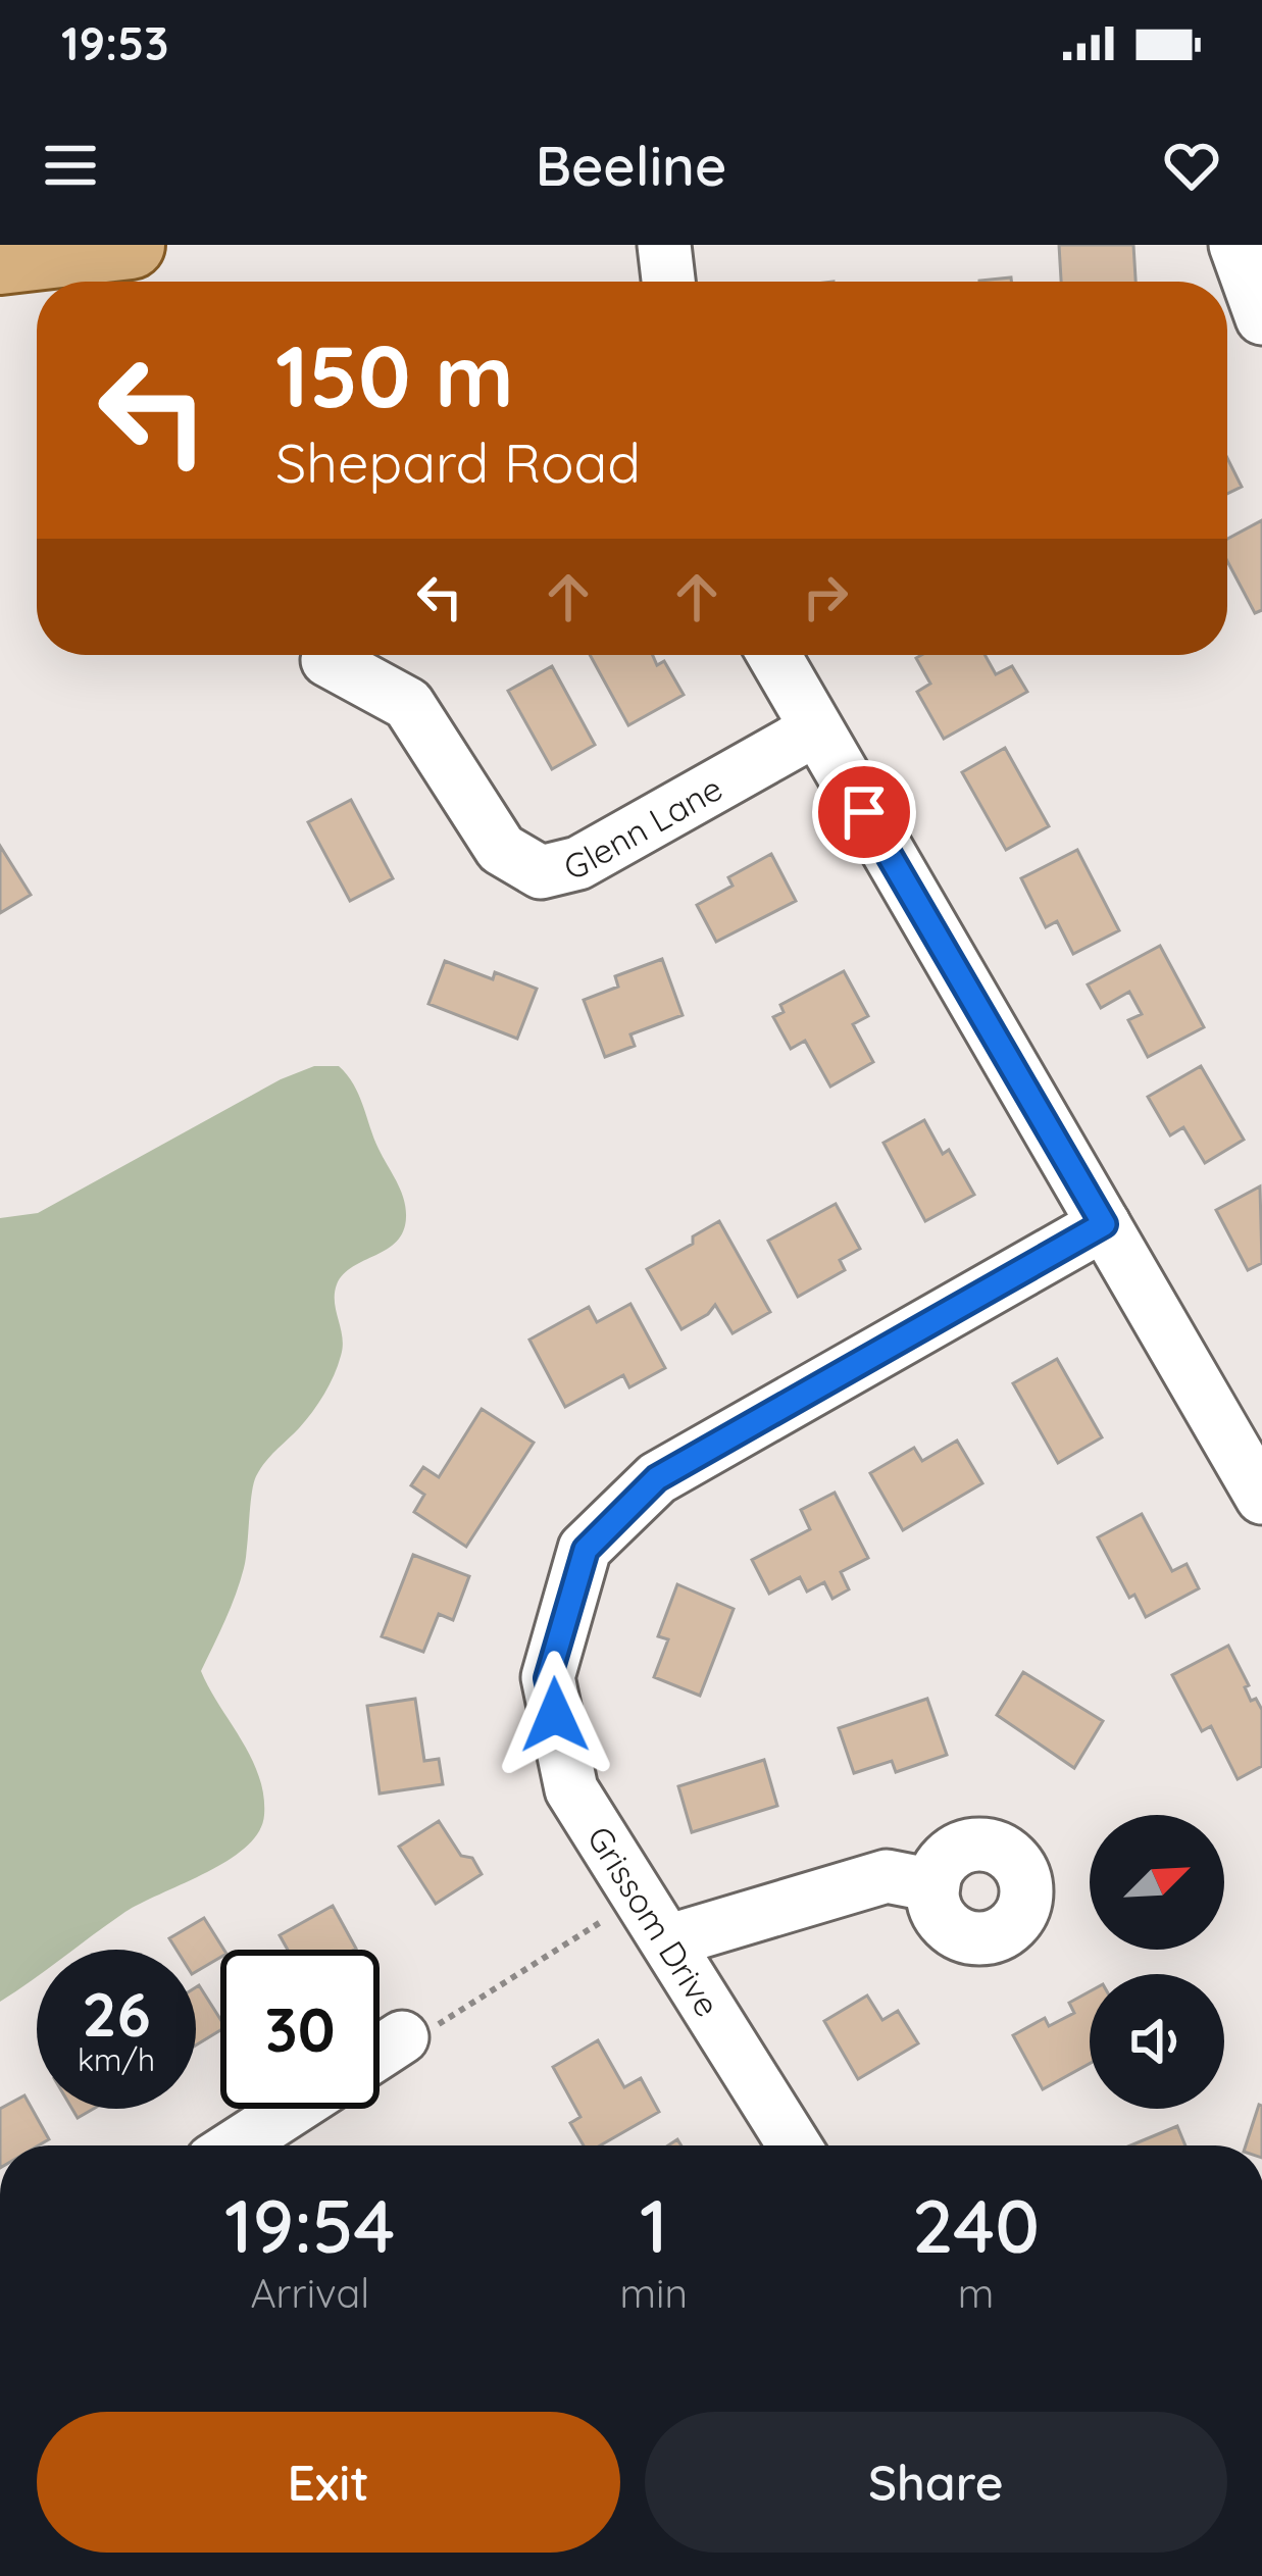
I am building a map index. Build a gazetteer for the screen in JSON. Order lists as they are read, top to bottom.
{
  "streets": {
    "street": ["Glenn Lane", "Grissom Drive"]
  },
  "north": "top right",
  "page": {
    "status": "19:53",
    "header": "Beeline",
    "turn": ["150 m", "Shepard Road"],
    "speed": "26 km/h",
    "limit": "30",
    "eta": [
      "19:54",
      "Arrival",
      "1",
      "min",
      "240",
      "m"
    ],
    "buttons": ["Exit", "Share"]
  }
}
